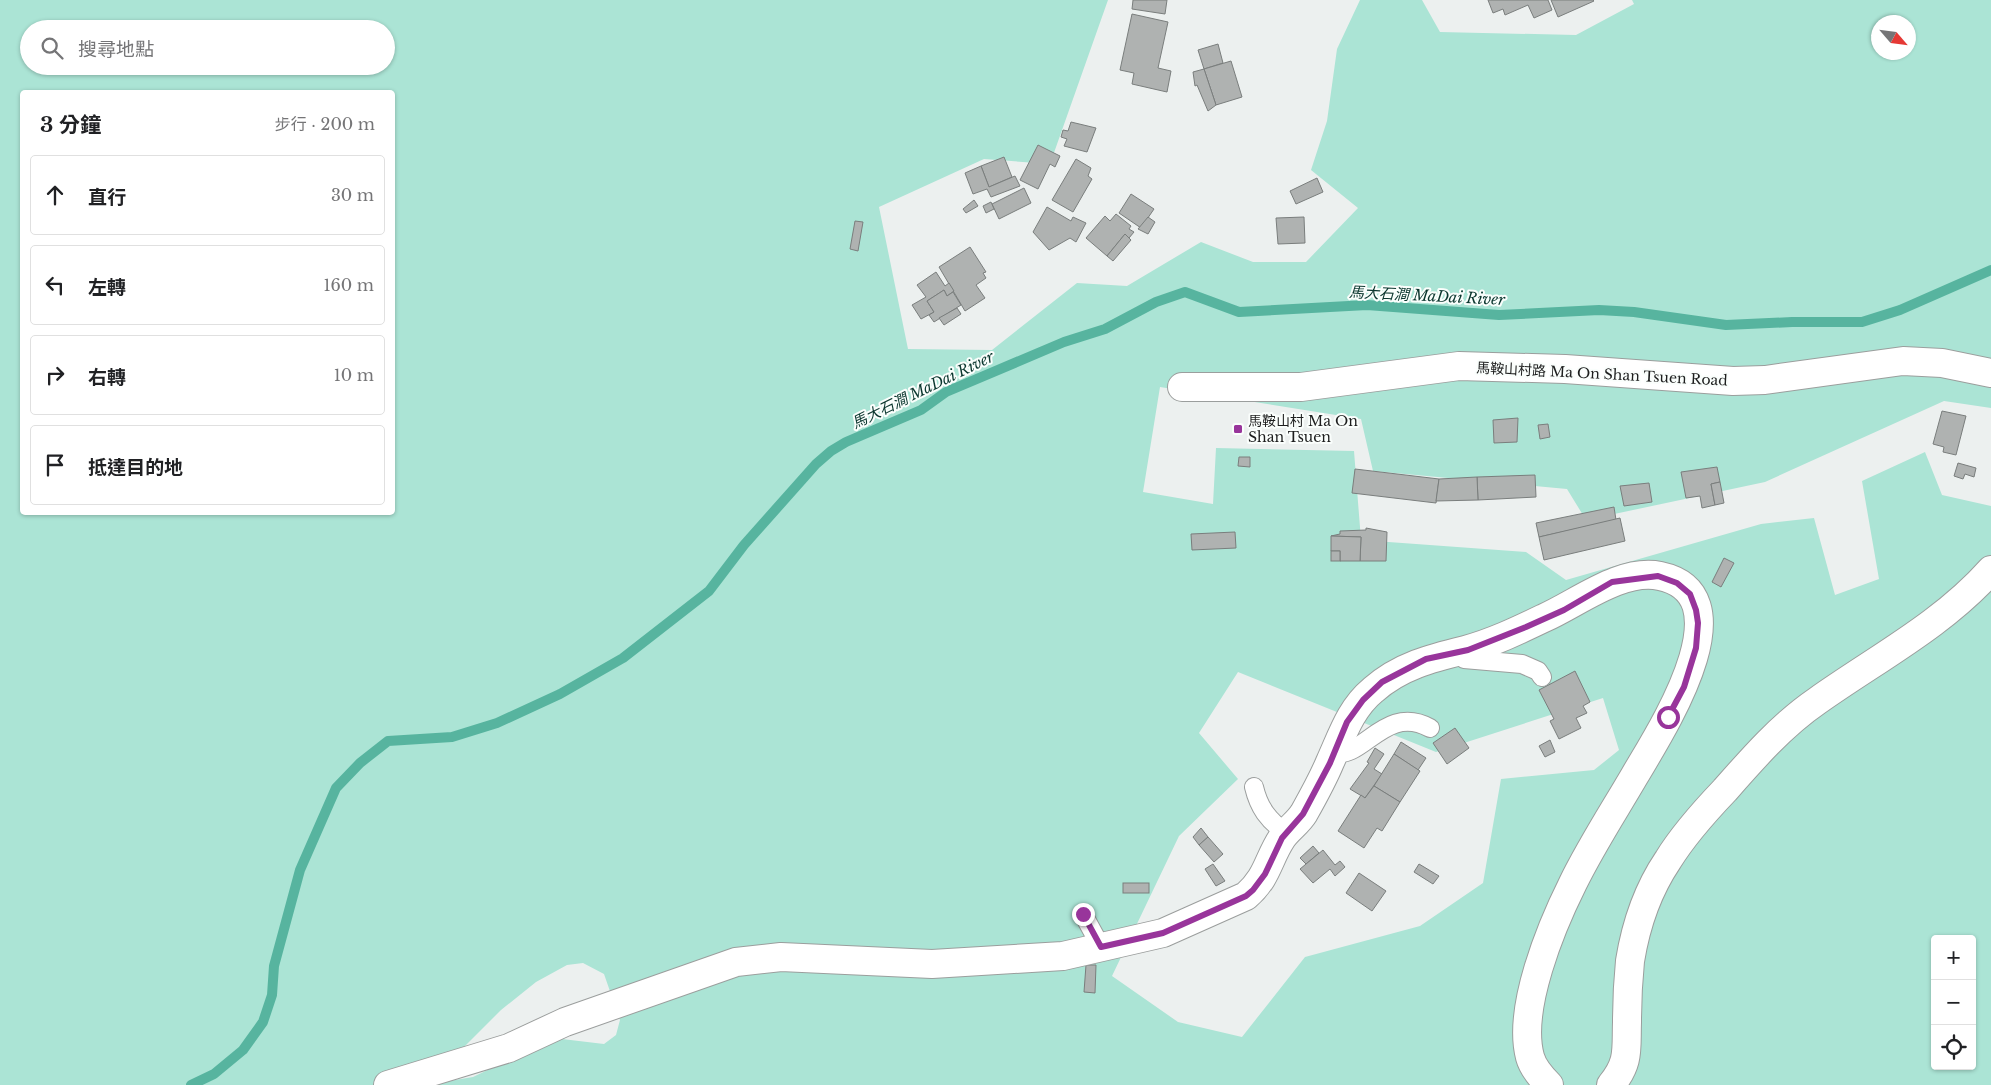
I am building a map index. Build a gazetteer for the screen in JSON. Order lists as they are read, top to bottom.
{
  "streets": {
    "street": ["馬鞍山村路 Ma On Shan Tsuen Road"]
  },
  "water": ["馬大石澗 MaDai River"],
  "places": {
    "transit": ["馬鞍山村 Ma On Shan Tsuen"]
  },
  "north": "bottom right",
  "page": {
    "search": "搜尋地點",
    "heading": ["3 分鐘", "步行 · 200 m"],
    "list": [
      ["直行", "30 m"],
      ["左轉", "160 m"],
      ["右轉", "10 m"],
      "抵達目的地"
    ],
    "map_buttons": ["+", "−"]
  }
}
